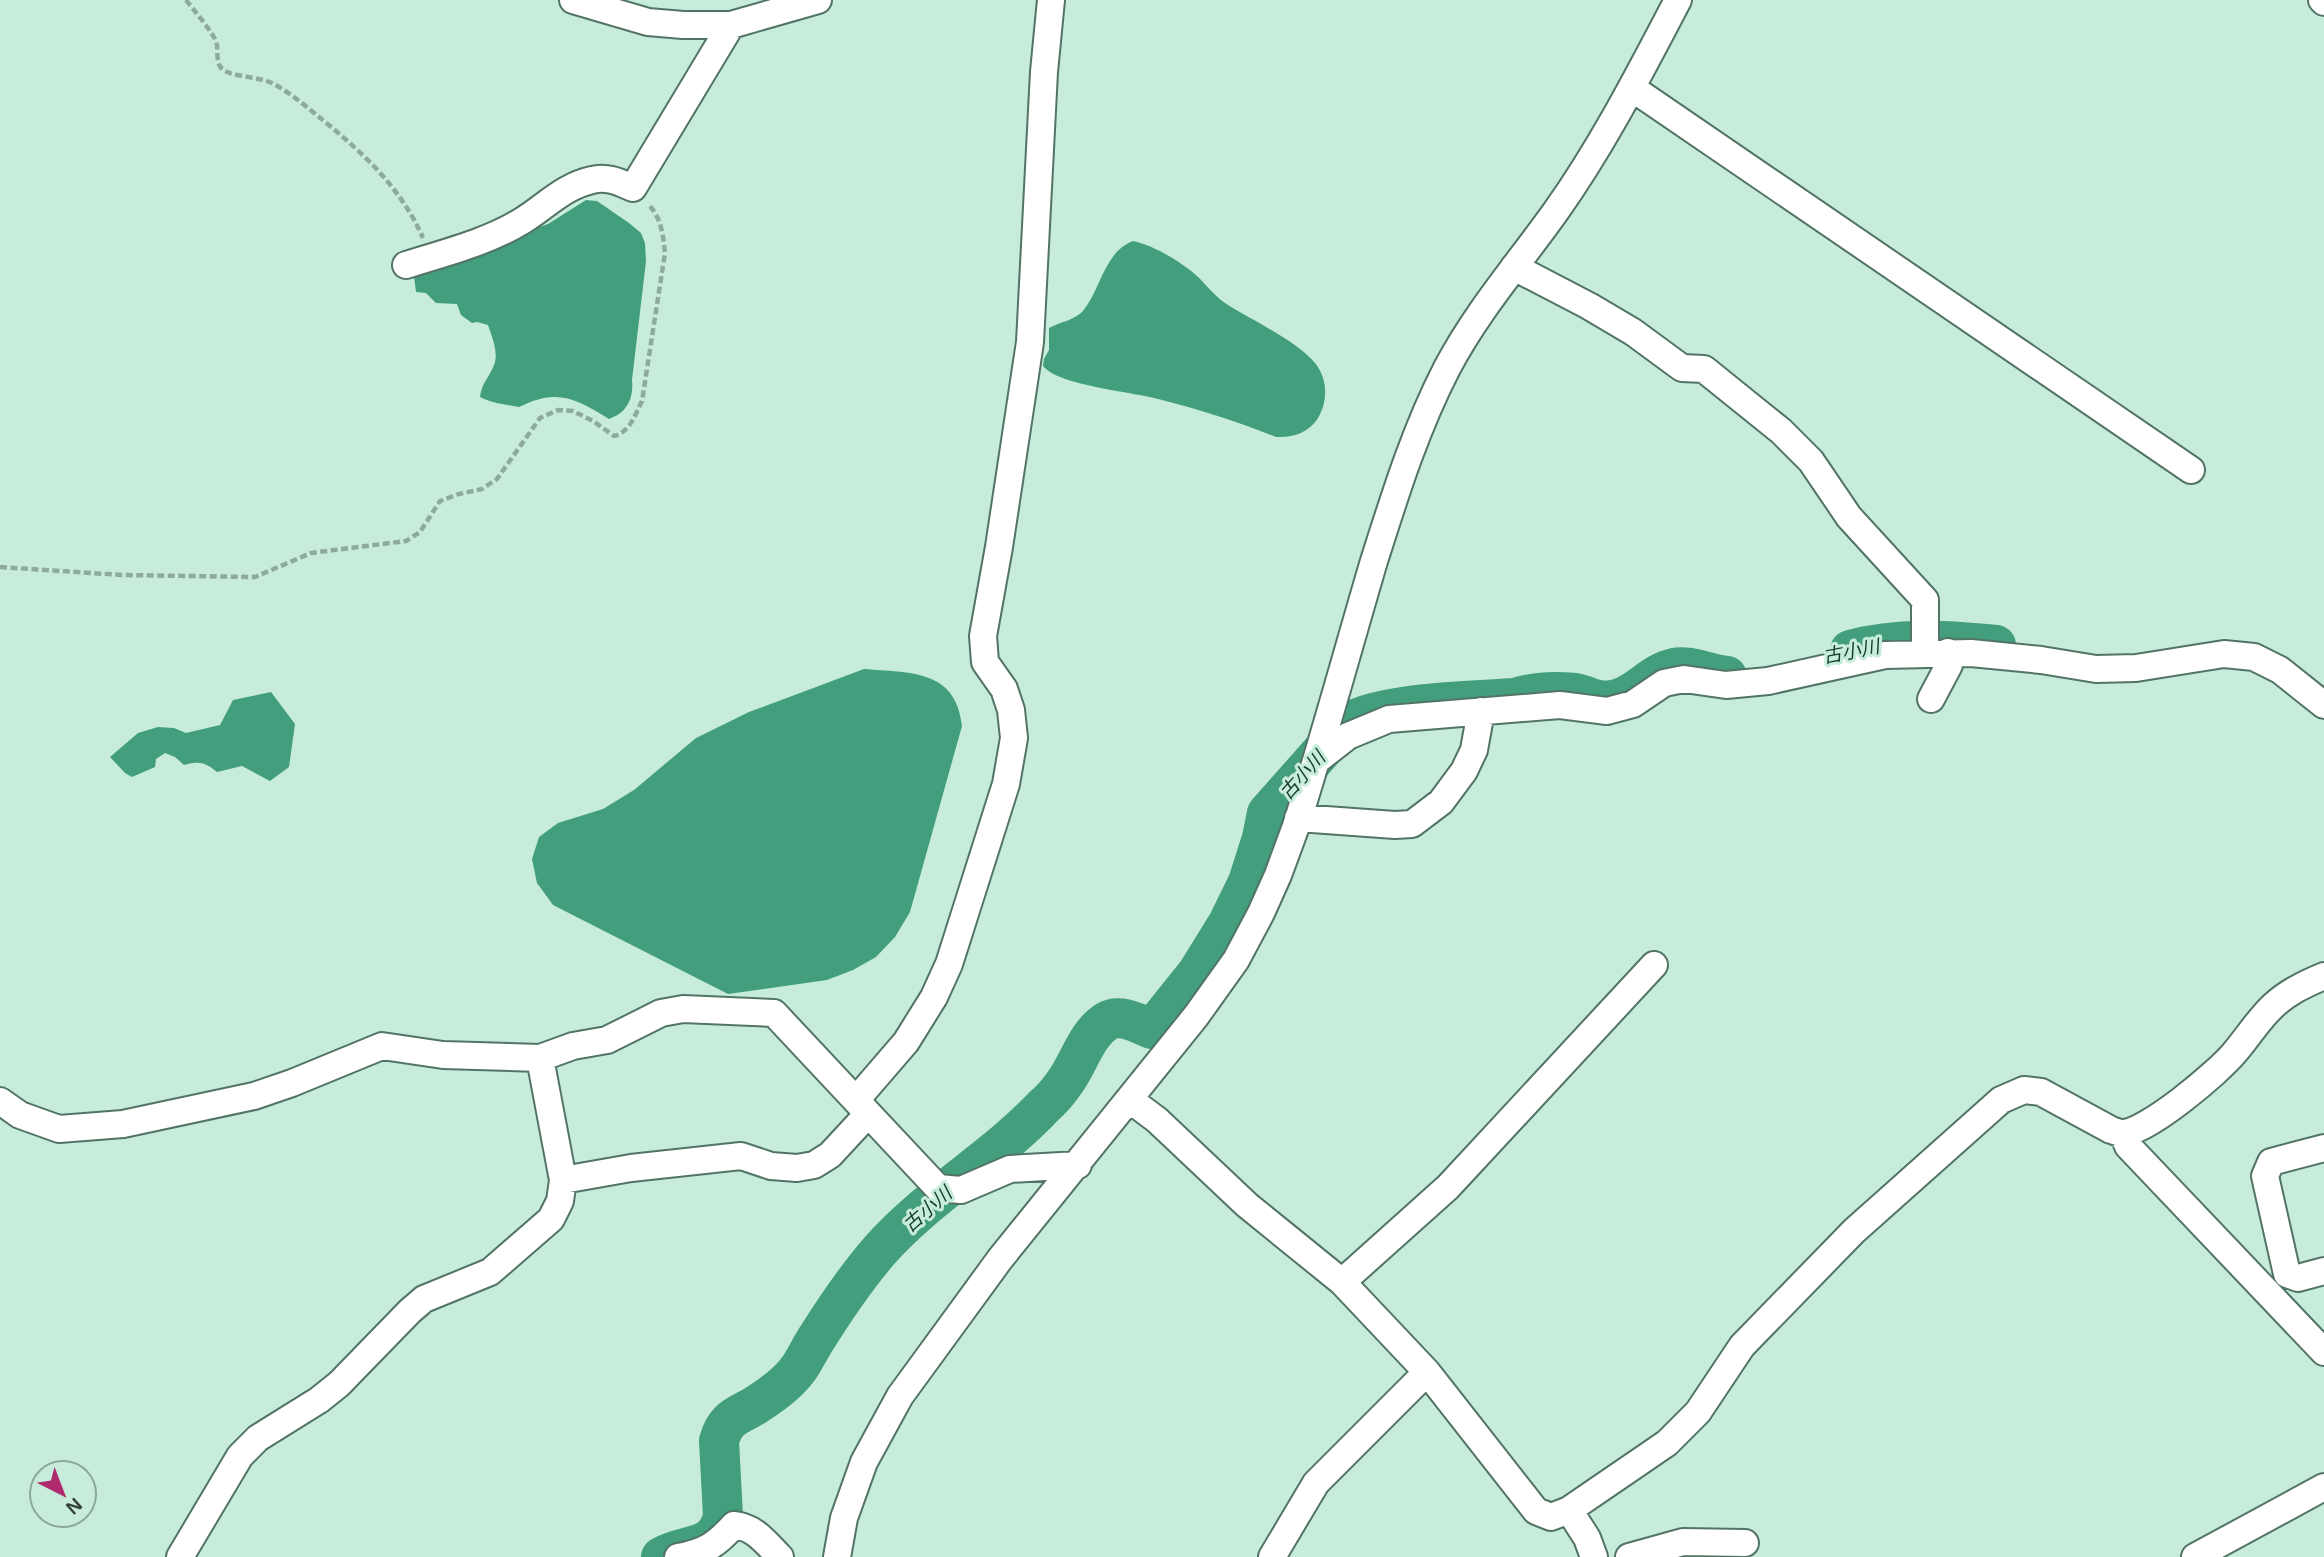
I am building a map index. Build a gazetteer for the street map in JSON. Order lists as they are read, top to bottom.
{
  "water": ["古小川"],
  "north": "bottom right"
}
